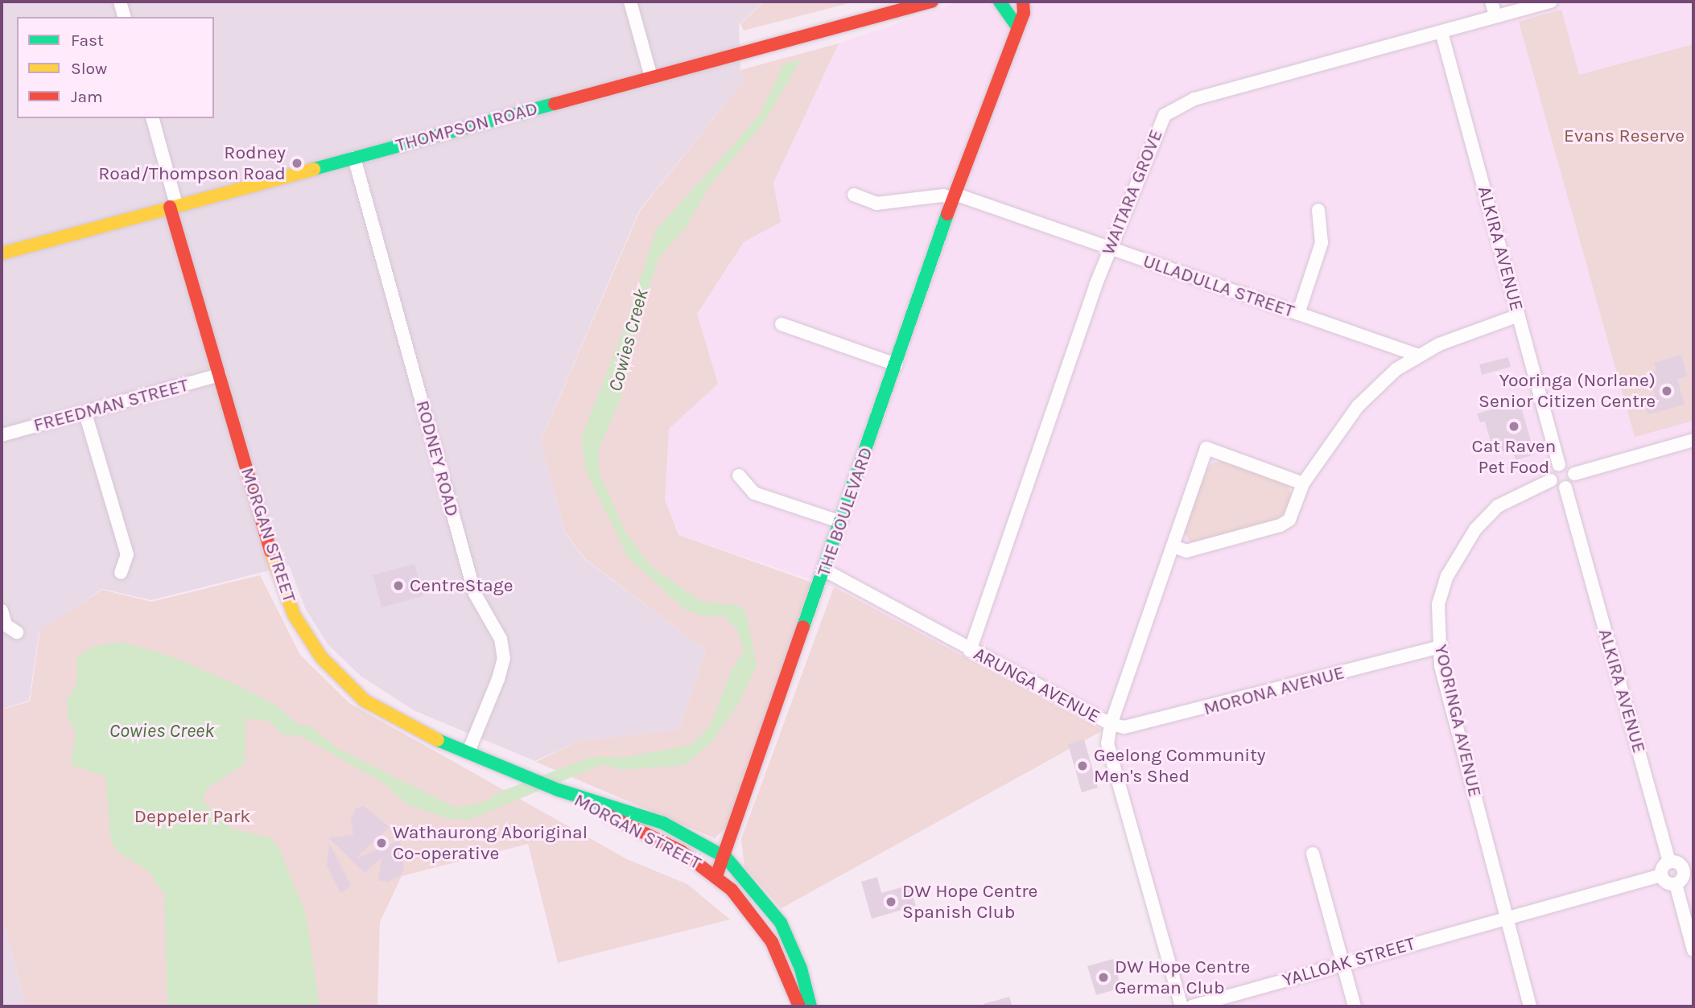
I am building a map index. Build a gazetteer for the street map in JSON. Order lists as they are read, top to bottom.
{
  "streets": {
    "main road": ["THOMPSON ROAD", "THE BOULEVARD", "MORGAN STREET"],
    "street": [
      "WAITARA GROVE",
      "ALKIRA AVENUE",
      "ULLADULLA STREET",
      "FREEDMAN STREET",
      "RODNEY ROAD",
      "ARUNGA AVENUE",
      "MORONA AVENUE",
      "YOORINGA AVENUE",
      "YALLOAK STREET"
    ]
  },
  "crossings": [
    ["THOMPSON ROAD", "RODNEY ROAD"],
    ["THOMPSON ROAD", "MORGAN STREET"],
    ["WAITARA GROVE", "ALKIRA AVENUE"],
    ["WAITARA GROVE", "ULLADULLA STREET"],
    ["WAITARA GROVE", "ARUNGA AVENUE"],
    ["ALKIRA AVENUE", "YOORINGA AVENUE"],
    ["ULLADULLA STREET", "THE BOULEVARD"],
    ["FREEDMAN STREET", "MORGAN STREET"],
    ["RODNEY ROAD", "MORGAN STREET"],
    ["THE BOULEVARD", "MORGAN STREET"],
    ["THE BOULEVARD", "ARUNGA AVENUE"],
    ["ARUNGA AVENUE", "MORONA AVENUE"],
    ["MORONA AVENUE", "YOORINGA AVENUE"],
    ["YOORINGA AVENUE", "YALLOAK STREET"]
  ],
  "water": ["Cowies Creek"],
  "parks": ["Evans Reserve", "Deppeler Park"],
  "places": [
    "Rodney Road/Thompson Road",
    "Yooringa (Norlane) Senior Citizen Centre",
    "Cat Raven Pet Food",
    "CentreStage",
    "Geelong Community Men's Shed",
    "Wathaurong Aboriginal Co-operative",
    "DW Hope Centre Spanish Club",
    "DW Hope Centre German Club"
  ],
  "legend": ["Fast", "Slow", "Jam"]
}
